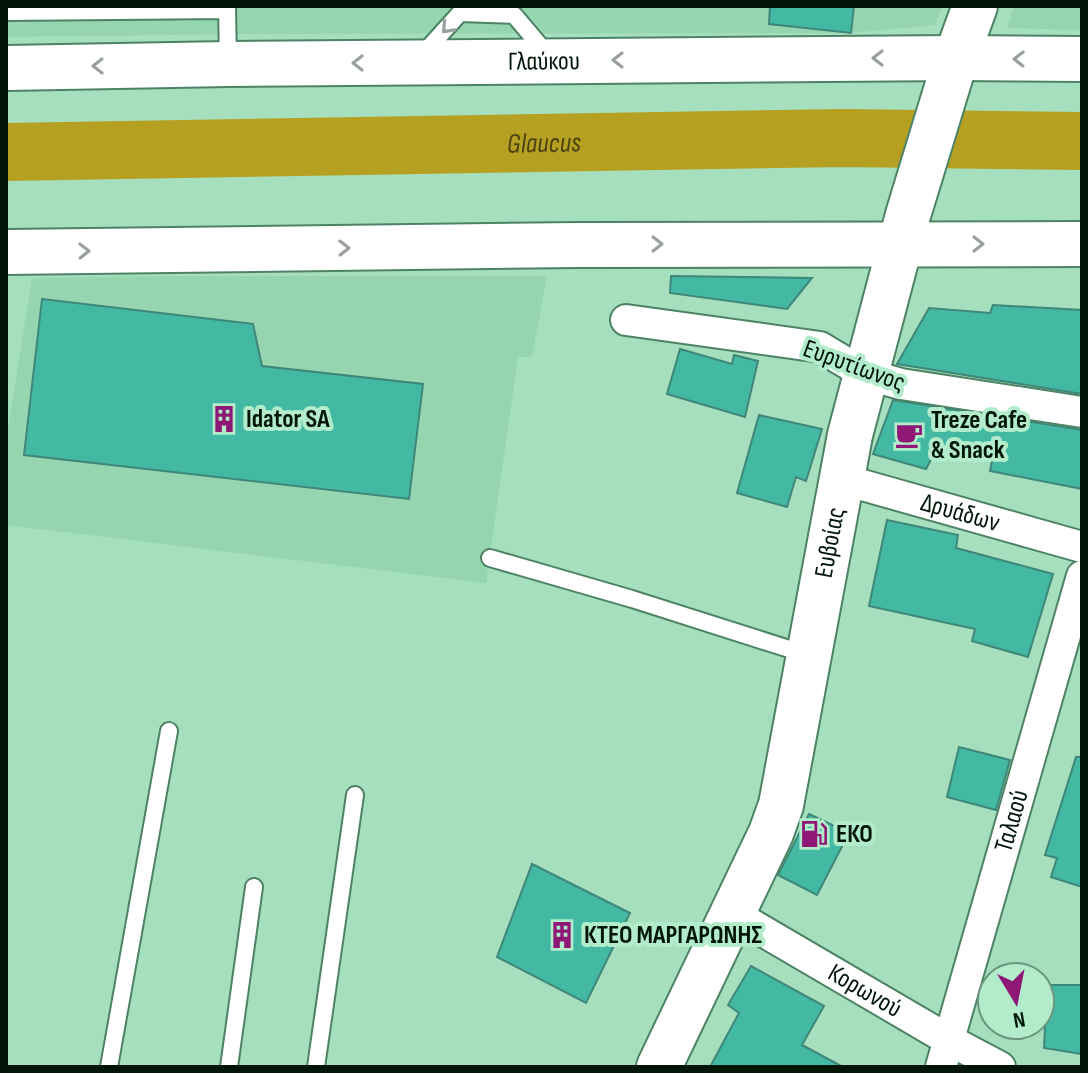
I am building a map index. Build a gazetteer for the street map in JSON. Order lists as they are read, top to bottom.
{
  "streets": {
    "main road": ["Γλαύκου", "Ευβοίας"],
    "street": [
      "Ευρυτίωνος",
      "Δρυάδων",
      "Ταλαού",
      "Κορωνού"
    ]
  },
  "crossings": [
    ["Γλαύκου", "Ευβοίας"],
    ["Ευρυτίωνος", "Ευβοίας"],
    ["Δρυάδων", "Ευβοίας"],
    ["Ευβοίας", "Κορωνού"],
    ["Ταλαού", "Κορωνού"]
  ],
  "water": ["Glaucus"],
  "places": {
    "building": ["Idator SA", "ΚΤΕΟ ΜΑΡΓΑΡΩΝΗΣ"],
    "cafe": ["Treze Cafe & Snack"],
    "fuel station": ["ΕΚΟ"]
  },
  "north": "bottom"
}
